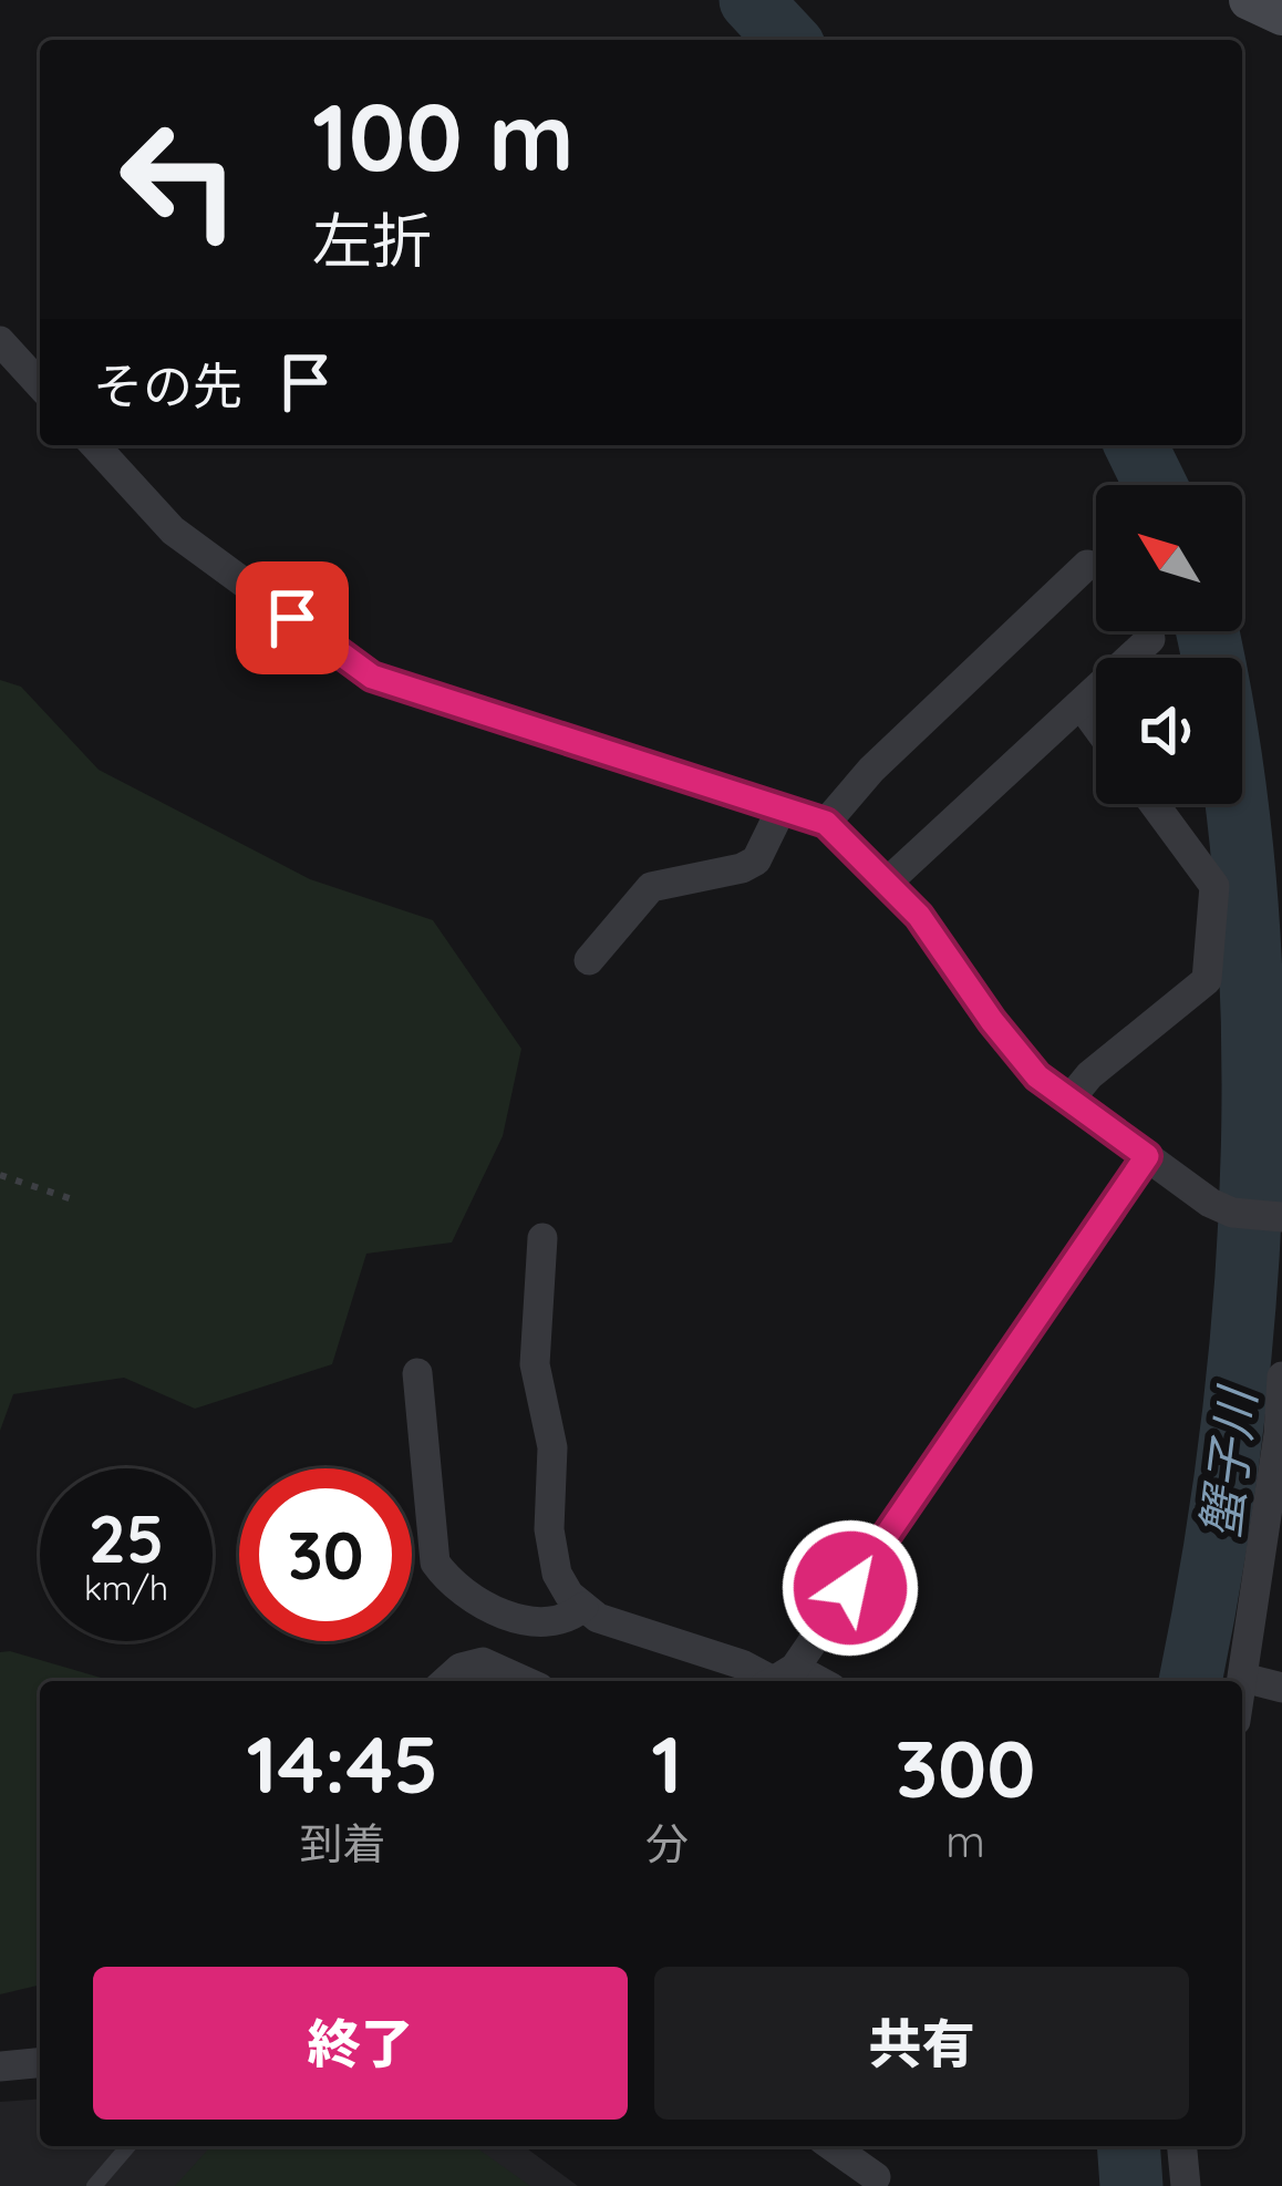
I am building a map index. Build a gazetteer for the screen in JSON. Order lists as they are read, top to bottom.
{
  "water": ["蟹子川"],
  "north": "top left",
  "page": {
    "turn": ["100 m", "左折"],
    "then": "その先",
    "speed": "25 km/h",
    "limit": "30",
    "eta": [
      "14:45",
      "到着",
      "1",
      "分",
      "300",
      "m"
    ],
    "buttons": ["終了", "共有"]
  }
}
